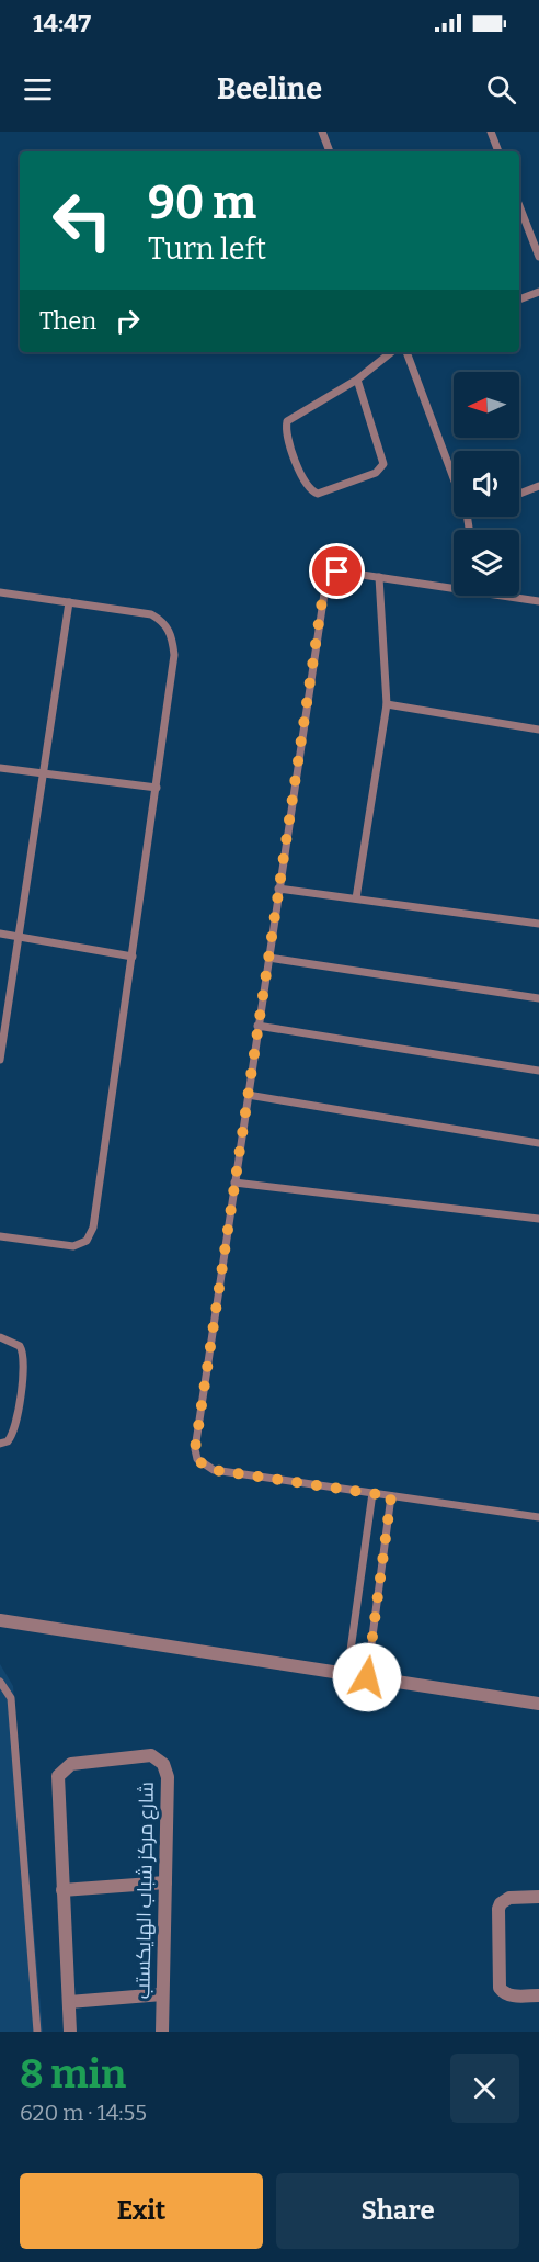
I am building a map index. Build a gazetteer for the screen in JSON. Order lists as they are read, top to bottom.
{
  "streets": {
    "street": ["شارع مركز شباب الهايكستب"]
  },
  "north": "left",
  "page": {
    "status": "14:47",
    "header": "Beeline",
    "turn": ["90 m", "Turn left"],
    "then": "Then",
    "heading": ["8 min", "620 m · 14:55"],
    "buttons": ["Exit", "Share"]
  }
}
